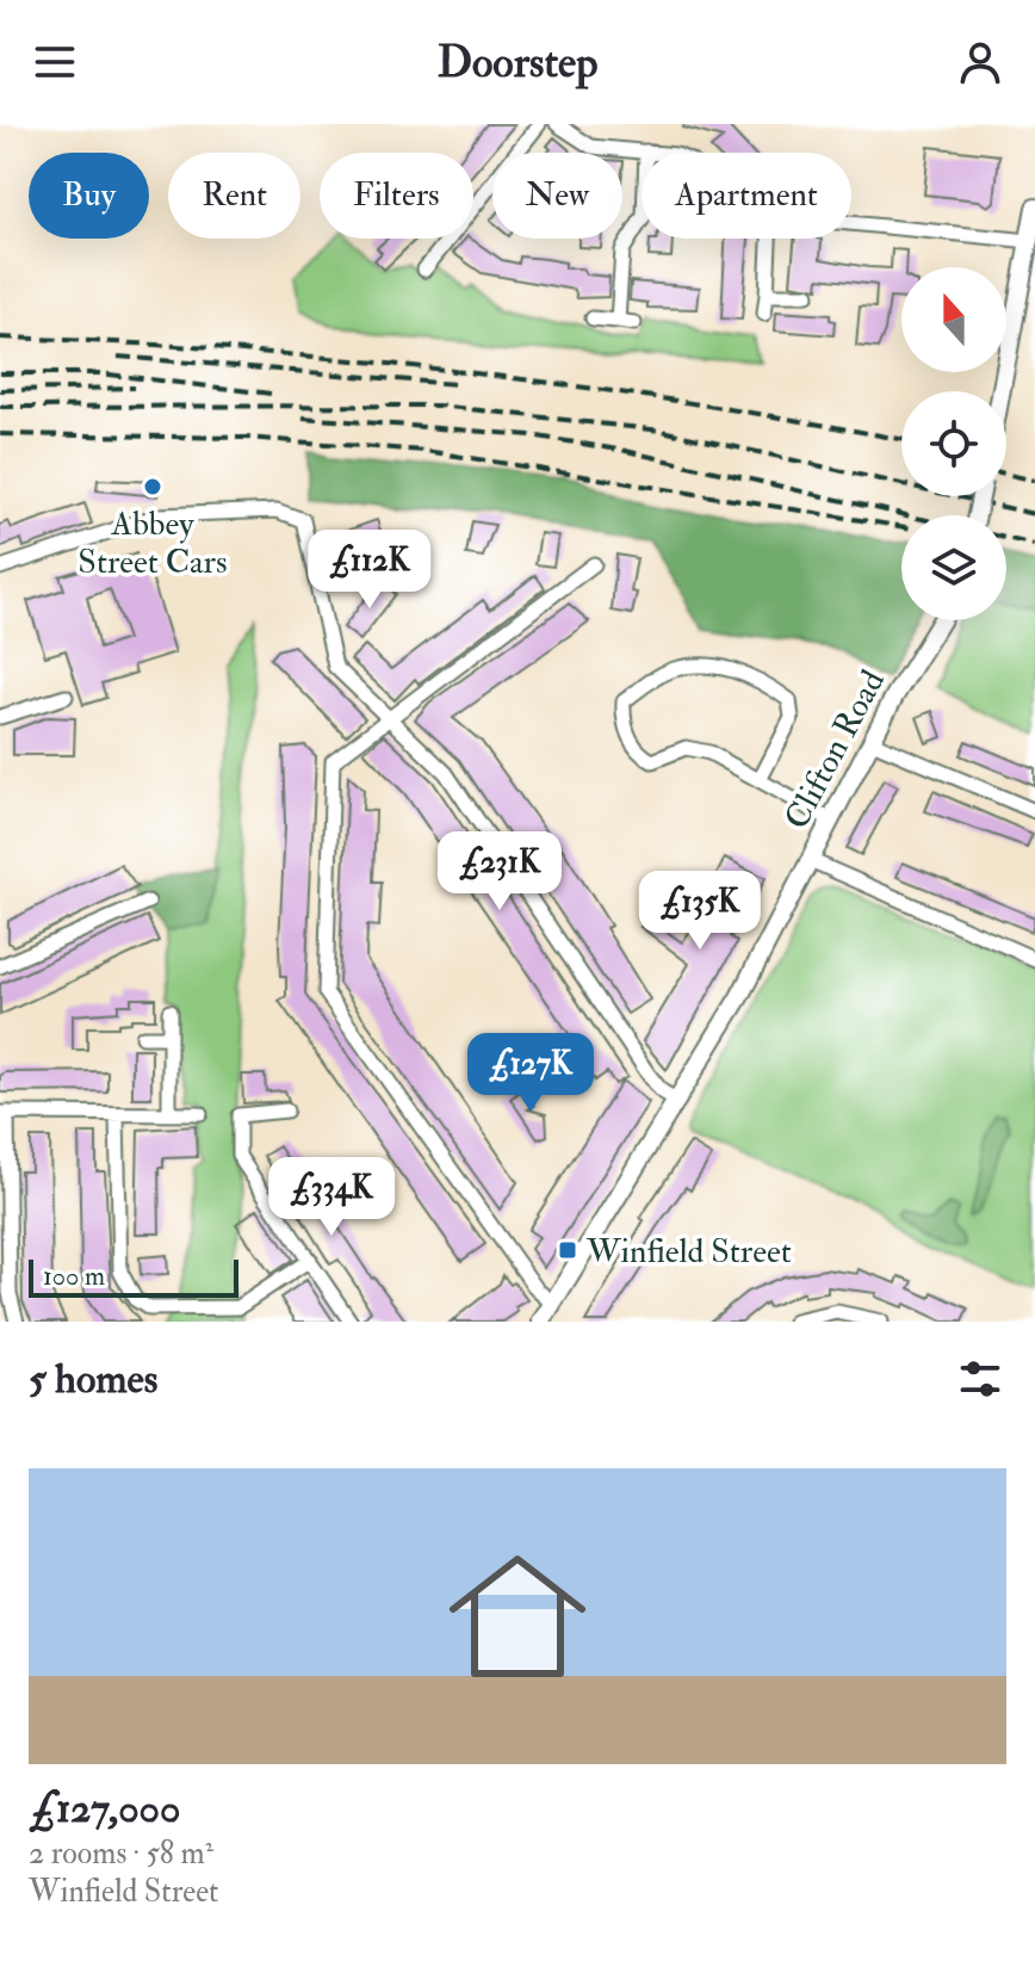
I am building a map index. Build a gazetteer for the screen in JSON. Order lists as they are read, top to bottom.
{
  "streets": {
    "street": ["Clifton Road"]
  },
  "places": {
    "other": ["Abbey Street Cars"],
    "transit": ["Winfield Street"]
  },
  "scale_bar": "100 m",
  "north": "top",
  "page": {
    "header": "Doorstep",
    "chip": [
      "Buy",
      "Rent",
      "Filters",
      "New",
      "Apartment"
    ],
    "price": [
      "£112K",
      "£231K",
      "£135K",
      "£127K",
      "£334K"
    ],
    "scale": "100 m",
    "heading": "5 homes",
    "list": [
      {
        "name": "£127,000",
        "note": "2 rooms · 58 m² · Winfield Street"
      }
    ]
  }
}
